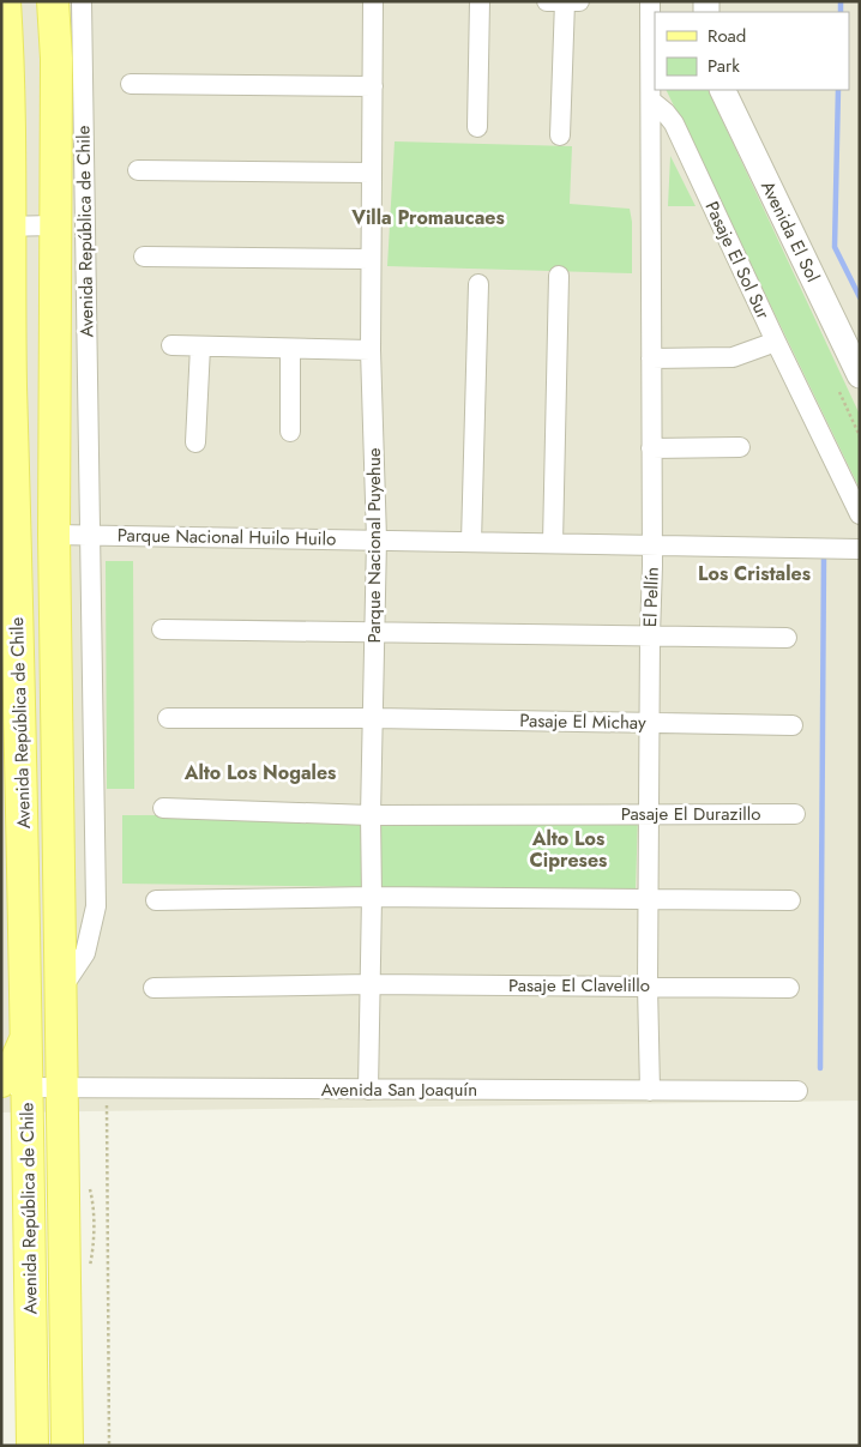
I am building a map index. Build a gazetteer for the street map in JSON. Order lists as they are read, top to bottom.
{
  "streets": {
    "main road": ["Avenida República de Chile"],
    "street": [
      "Avenida El Sol",
      "Pasaje El Sol Sur",
      "Parque Nacional Huilo Huilo",
      "Parque Nacional Puyehue",
      "El Pellín",
      "Pasaje El Michay",
      "Pasaje El Durazillo",
      "Pasaje El Clavelillo",
      "Avenida San Joaquín"
    ]
  },
  "crossings": [
    ["Avenida República de Chile", "Parque Nacional Huilo Huilo"],
    ["Avenida República de Chile", "Avenida San Joaquín"],
    ["Pasaje El Sol Sur", "El Pellín"],
    ["Parque Nacional Huilo Huilo", "Parque Nacional Puyehue"],
    ["Parque Nacional Huilo Huilo", "El Pellín"],
    ["Parque Nacional Puyehue", "Pasaje El Michay"],
    ["Parque Nacional Puyehue", "Pasaje El Durazillo"],
    ["Parque Nacional Puyehue", "Pasaje El Clavelillo"],
    ["Parque Nacional Puyehue", "Avenida San Joaquín"],
    ["El Pellín", "Pasaje El Michay"],
    ["El Pellín", "Pasaje El Durazillo"],
    ["El Pellín", "Pasaje El Clavelillo"],
    ["El Pellín", "Avenida San Joaquín"]
  ],
  "districts": [
    "Villa Promaucaes",
    "Los Cristales",
    "Alto Los Nogales",
    "Alto Los Cipreses"
  ],
  "legend": ["Road", "Park"]
}
